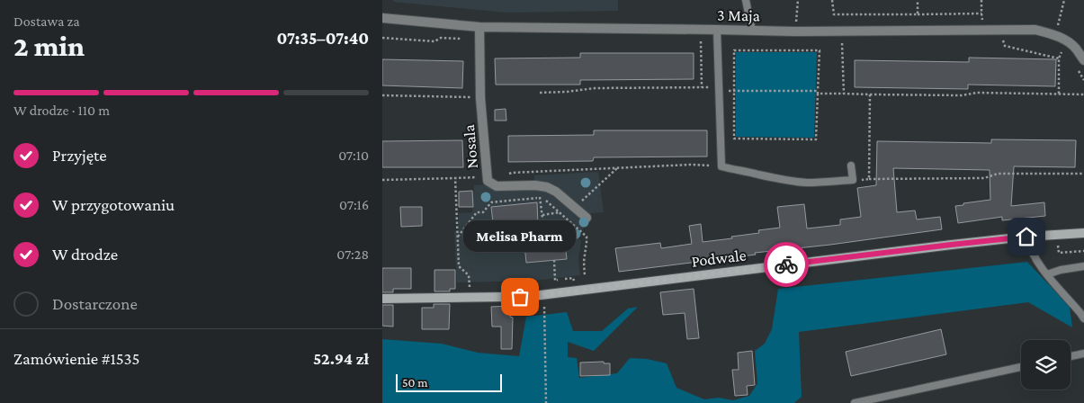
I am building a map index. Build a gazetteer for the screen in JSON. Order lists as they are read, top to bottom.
{
  "streets": {
    "street": ["3 Maja", "Nosala", "Podwale"]
  },
  "crossings": [
    ["3 Maja", "Nosala"]
  ],
  "places": ["Melisa Pharm"],
  "scale_bar": "50 m",
  "page": {
    "heading": ["2 min", "Dostawa za", "07:35–07:40"],
    "panel": ["Zamówienie #1535", "52.94 zł"],
    "bar": "W drodze · 110 m",
    "list": [
      ["Przyjęte", "07:10"],
      ["W przygotowaniu", "07:16"],
      ["W drodze", "07:28"],
      "Dostarczone"
    ],
    "bubble": "Melisa Pharm",
    "scale": "50 m"
  }
}
